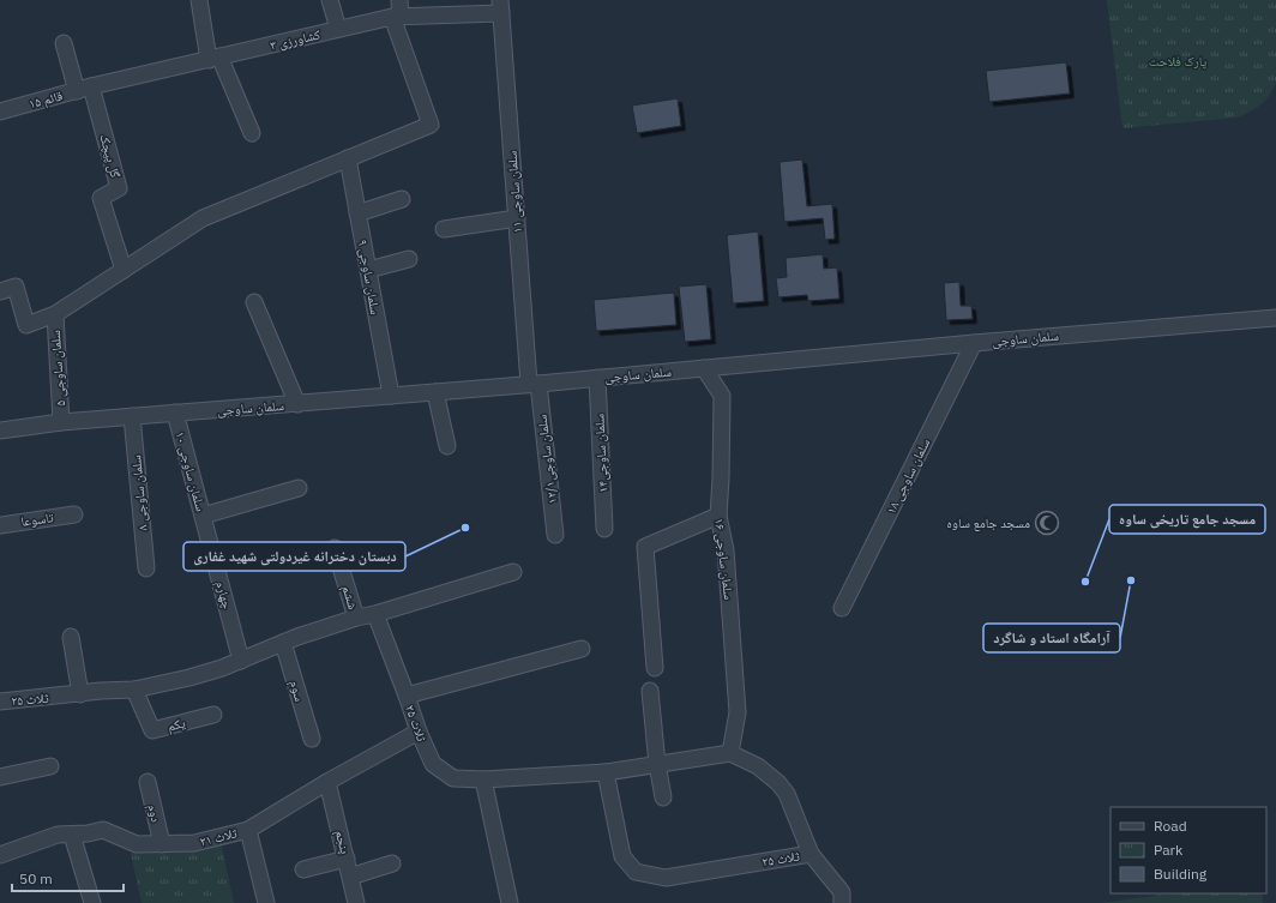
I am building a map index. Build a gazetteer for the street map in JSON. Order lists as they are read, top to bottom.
{
  "streets": {
    "street": [
      "کشاورزی ۳",
      "قائم ۱۵",
      "گل پیچک",
      "سلمان ساوجی ۱۱",
      "سلمان ساوجی ۹",
      "سلمان ساوجی",
      "سلمان ساوجی ۵",
      "سلمان ساوجی۱۴",
      "سلمان ساوجی۱۲/۱",
      "سلمان ساوجی ۱۰",
      "سلمان ساوجی ۱۸",
      "سلمان ساوجی ۸",
      "تاسوعا",
      "سلمان ساوجی ۱۶",
      "چهارم",
      "ششم",
      "سوم",
      "ثلاث ۲۵",
      "یکم",
      "دوم",
      "ثلاث ۲۱",
      "پنجم"
    ]
  },
  "crossings": [
    ["کشاورزی ۳", "قائم ۱۵"],
    ["کشاورزی ۳", "گل پیچک"],
    ["کشاورزی ۳", "سلمان ساوجی ۱۱"],
    ["قائم ۱۵", "گل پیچک"],
    ["سلمان ساوجی ۱۱", "سلمان ساوجی"],
    ["سلمان ساوجی ۱۱", "سلمان ساوجی۱۲/۱"],
    ["سلمان ساوجی ۹", "سلمان ساوجی"],
    ["سلمان ساوجی", "سلمان ساوجی ۵"],
    ["سلمان ساوجی", "سلمان ساوجی۱۴"],
    ["سلمان ساوجی", "سلمان ساوجی۱۲/۱"],
    ["سلمان ساوجی", "سلمان ساوجی ۱۰"],
    ["سلمان ساوجی", "سلمان ساوجی ۱۸"],
    ["سلمان ساوجی", "سلمان ساوجی ۸"],
    ["سلمان ساوجی", "سلمان ساوجی ۱۶"],
    ["سلمان ساوجی ۱۰", "چهارم"],
    ["چهارم", "ثلاث ۲۵"],
    ["ششم", "ثلاث ۲۵"],
    ["سوم", "ثلاث ۲۵"],
    ["ثلاث ۲۵", "یکم"],
    ["ثلاث ۲۵", "ثلاث ۲۱"],
    ["دوم", "ثلاث ۲۱"],
    ["ثلاث ۲۱", "پنجم"]
  ],
  "parks": ["پارک فلاحت"],
  "places": {
    "mosque": ["مسجد جامع ساوه"],
    "other": ["دبستان دخترانه غیردولتی شهید غفاری", "آرامگاه استاد و شاگرد", "مسجد جامع تاریخی ساوه"]
  },
  "legend": ["Road", "Park", "Building"],
  "scale_bar": "50 m"
}
